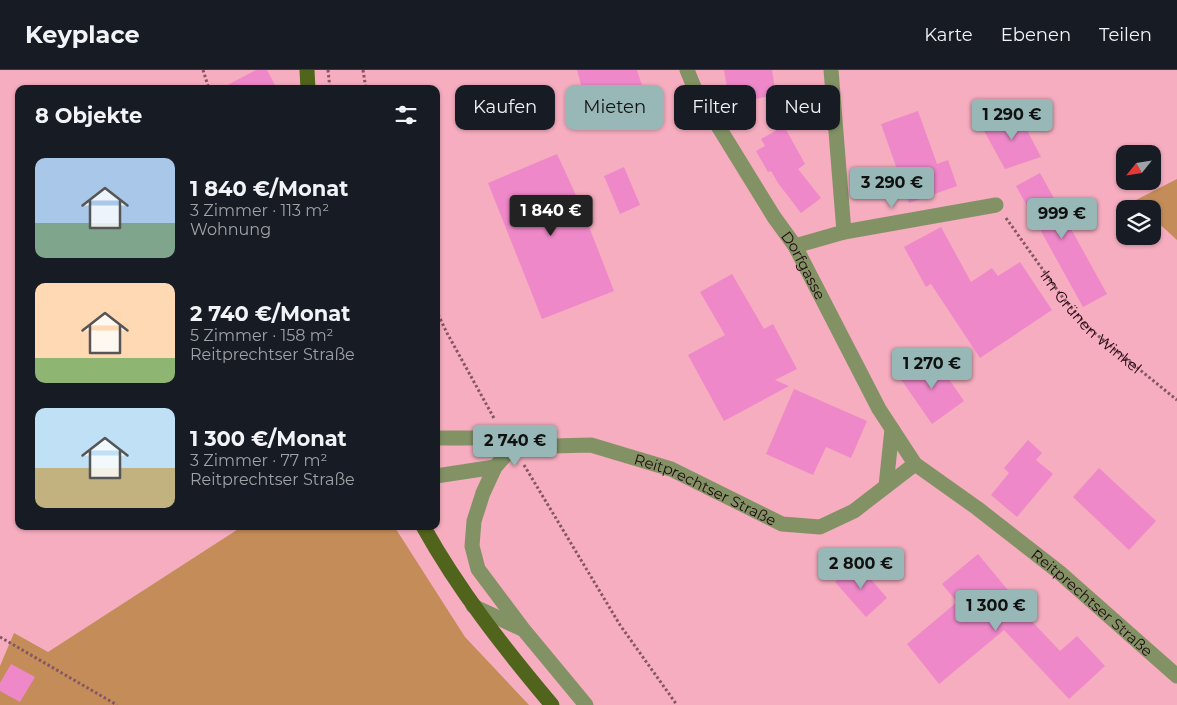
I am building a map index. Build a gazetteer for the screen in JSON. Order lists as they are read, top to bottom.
{
  "streets": {
    "street": ["Dorfgasse", "Reitprechtser Straße"],
    "path": ["Im Grünen Winkel"]
  },
  "crossings": [
    ["Dorfgasse", "Reitprechtser Straße"]
  ],
  "north": "bottom left",
  "page": {
    "header": "Keyplace",
    "nav": ["Karte", "Ebenen", "Teilen"],
    "chip": [
      "Kaufen",
      "Mieten",
      "Filter",
      "Neu"
    ],
    "heading": "8 Objekte",
    "price": [
      "1 290 €",
      "3 290 €",
      "1 840 €",
      "999 €",
      "1 270 €",
      "2 740 €",
      "2 800 €",
      "1 300 €"
    ],
    "list": [
      {
        "name": "1 840 €/Monat",
        "note": "3 Zimmer · 113 m² · Wohnung"
      },
      {
        "name": "2 740 €/Monat",
        "note": "5 Zimmer · 158 m² · Reitprechtser Straße"
      },
      {
        "name": "1 300 €/Monat",
        "note": "3 Zimmer · 77 m² · Reitprechtser Straße"
      }
    ]
  }
}
